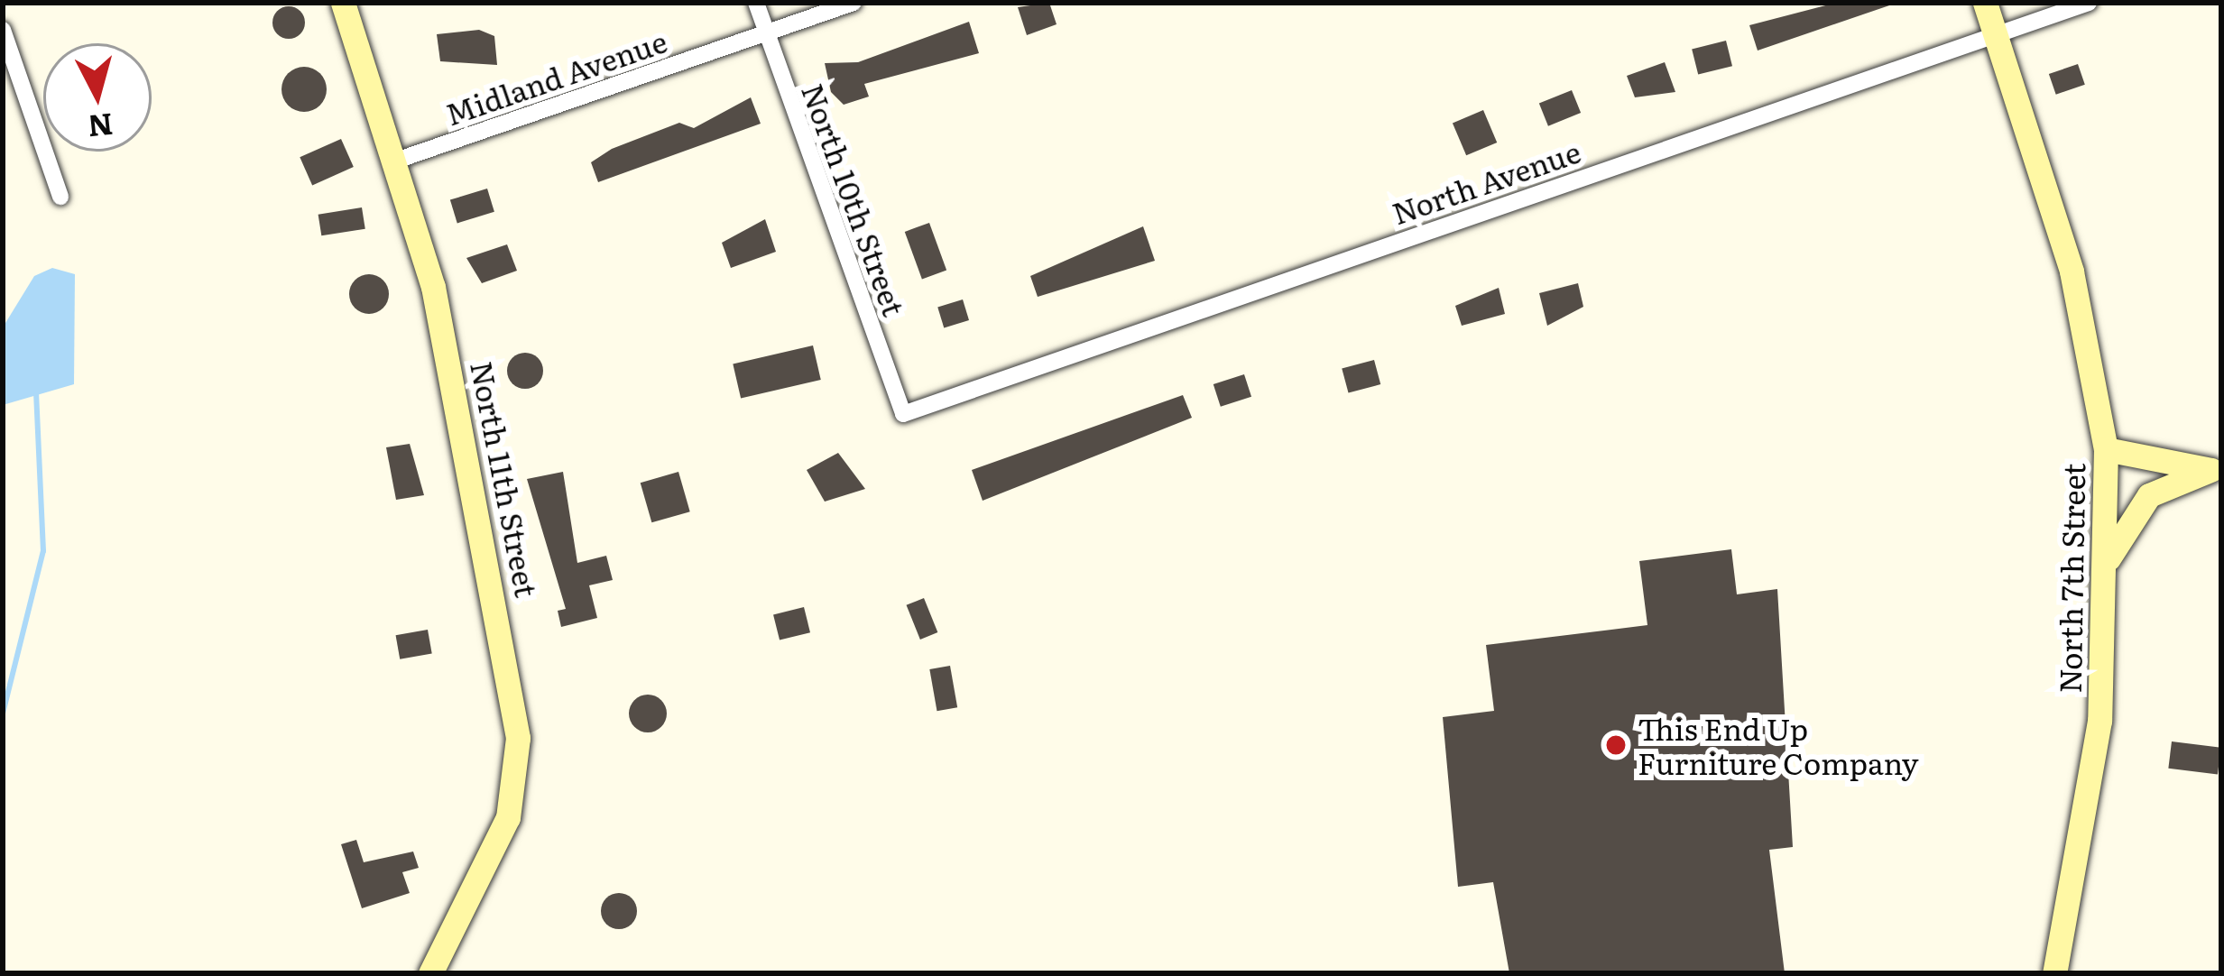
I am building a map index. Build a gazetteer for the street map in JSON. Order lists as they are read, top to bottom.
{
  "streets": {
    "street": [
      "Midland Avenue",
      "North Avenue",
      "North 10th Street",
      "North 11th Street",
      "North 7th Street"
    ]
  },
  "crossings": [
    ["Midland Avenue", "North 10th Street"],
    ["Midland Avenue", "North 11th Street"],
    ["North Avenue", "North 10th Street"],
    ["North Avenue", "North 7th Street"]
  ],
  "places": ["This End Up Furniture Company"],
  "north": "bottom"
}
